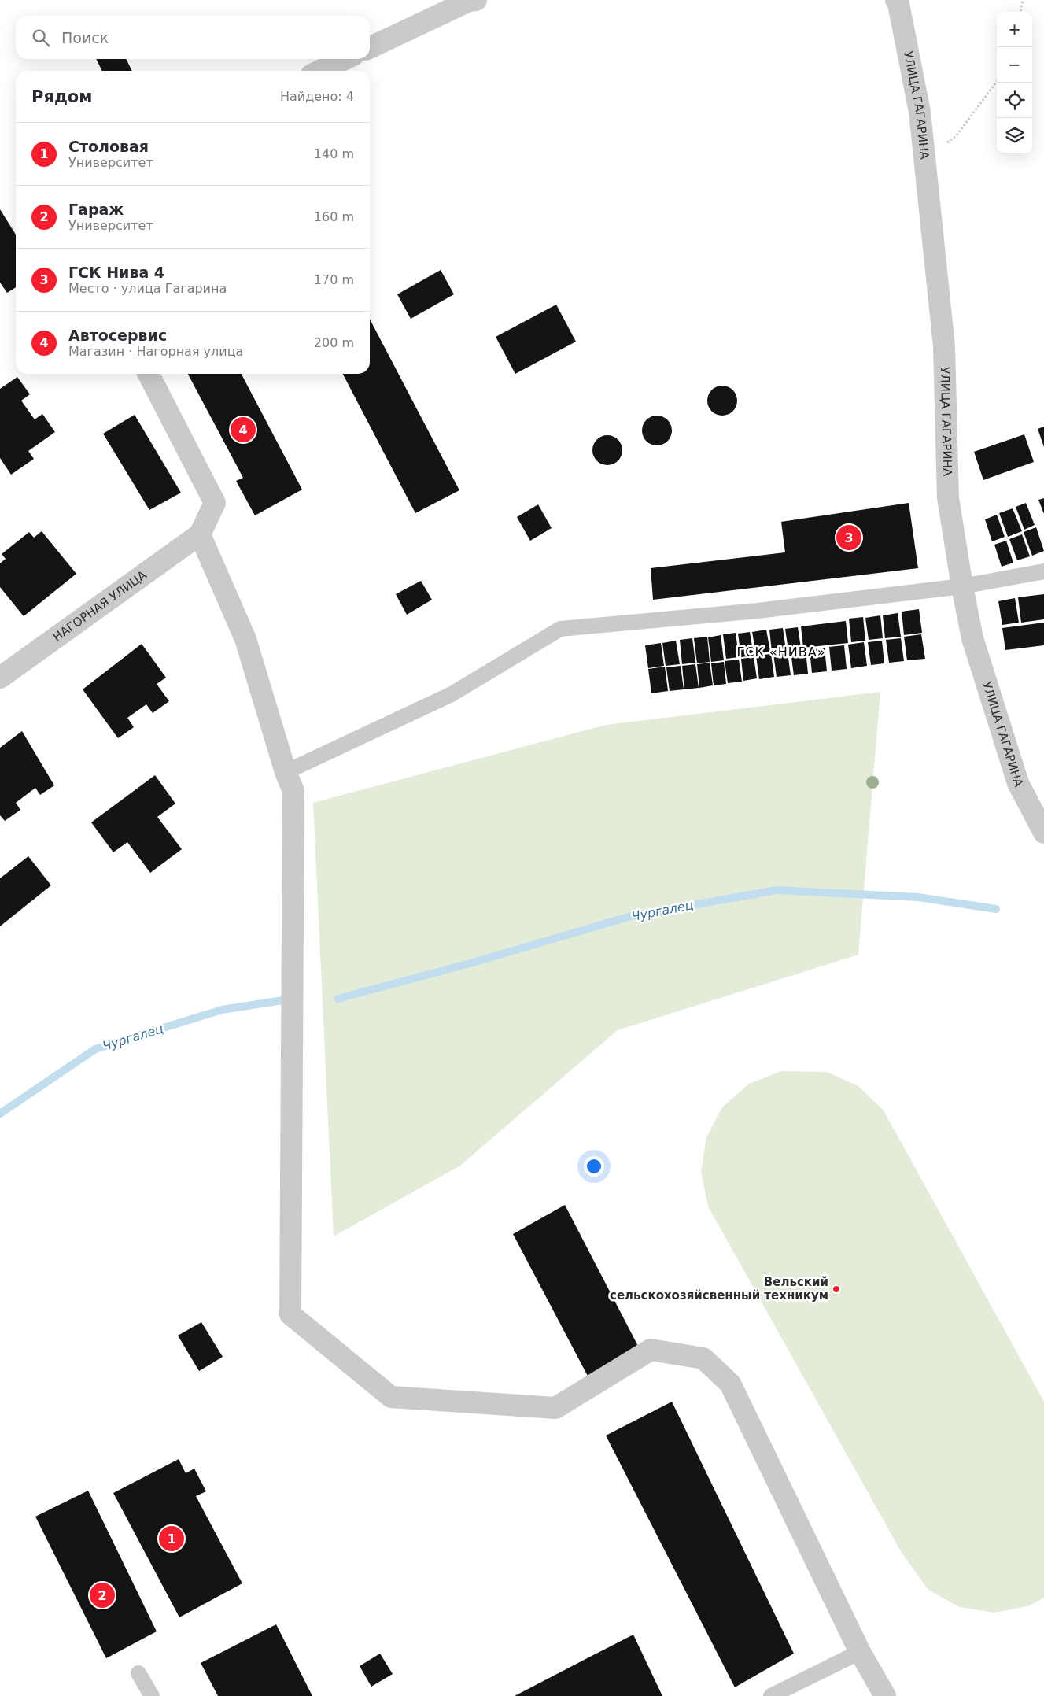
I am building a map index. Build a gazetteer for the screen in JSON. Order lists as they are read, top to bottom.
{
  "streets": {
    "street": ["УЛИЦА ГАГАРИНА", "НАГОРНАЯ УЛИЦА"]
  },
  "districts": ["ГСК «НИВА»"],
  "water": ["Чургалец"],
  "places": ["Вельский сельскохозяйсвенный техникум"],
  "page": {
    "map_buttons": ["+", "−"],
    "search": "Поиск",
    "heading": ["Рядом", "Найдено: 4"],
    "list": [
      {
        "mark": "1",
        "name": "Столовая",
        "note": "Университет",
        "value": "140 m"
      },
      {
        "mark": "2",
        "name": "Гараж",
        "note": "Университет",
        "value": "160 m"
      },
      {
        "mark": "3",
        "name": "ГСК Нива 4",
        "note": "Место · улица Гагарина",
        "value": "170 m"
      },
      {
        "mark": "4",
        "name": "Автосервис",
        "note": "Магазин · Нагорная улица",
        "value": "200 m"
      }
    ],
    "pins": [
      "4",
      "3",
      "1",
      "2"
    ]
  }
}
